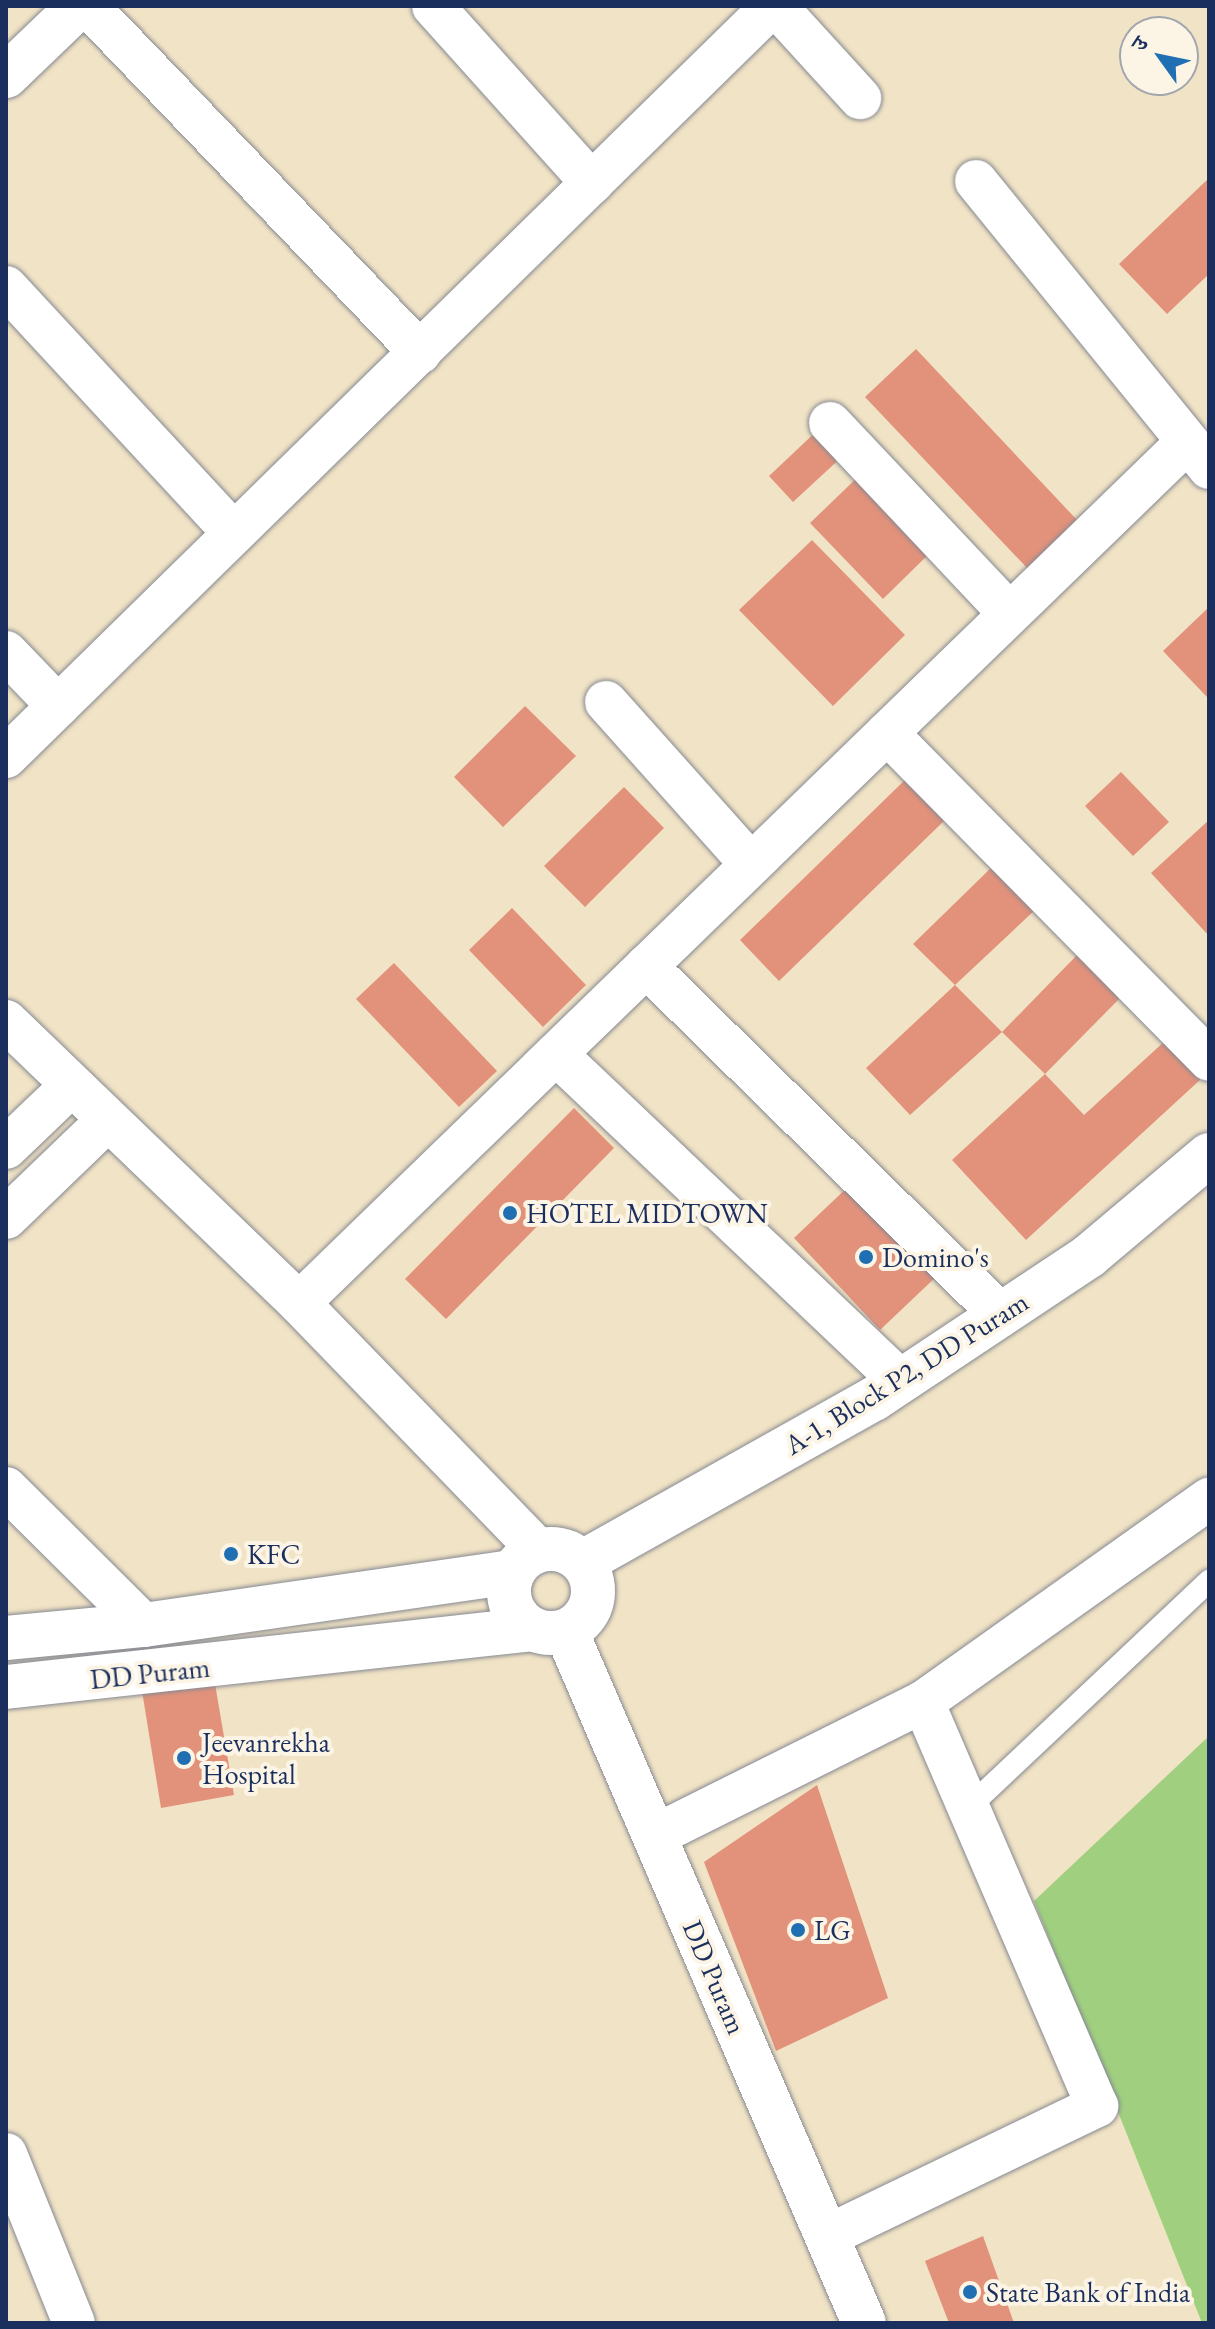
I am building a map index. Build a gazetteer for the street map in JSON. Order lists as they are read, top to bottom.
{
  "streets": {
    "street": ["A-1, Block P2, DD Puram", "DD Puram"]
  },
  "crossings": [
    ["A-1, Block P2, DD Puram", "DD Puram"]
  ],
  "places": [
    "HOTEL MIDTOWN",
    "Domino's",
    "KFC",
    "Jeevanrekha Hospital",
    "LG",
    "State Bank of India"
  ],
  "north": "top left"
}
